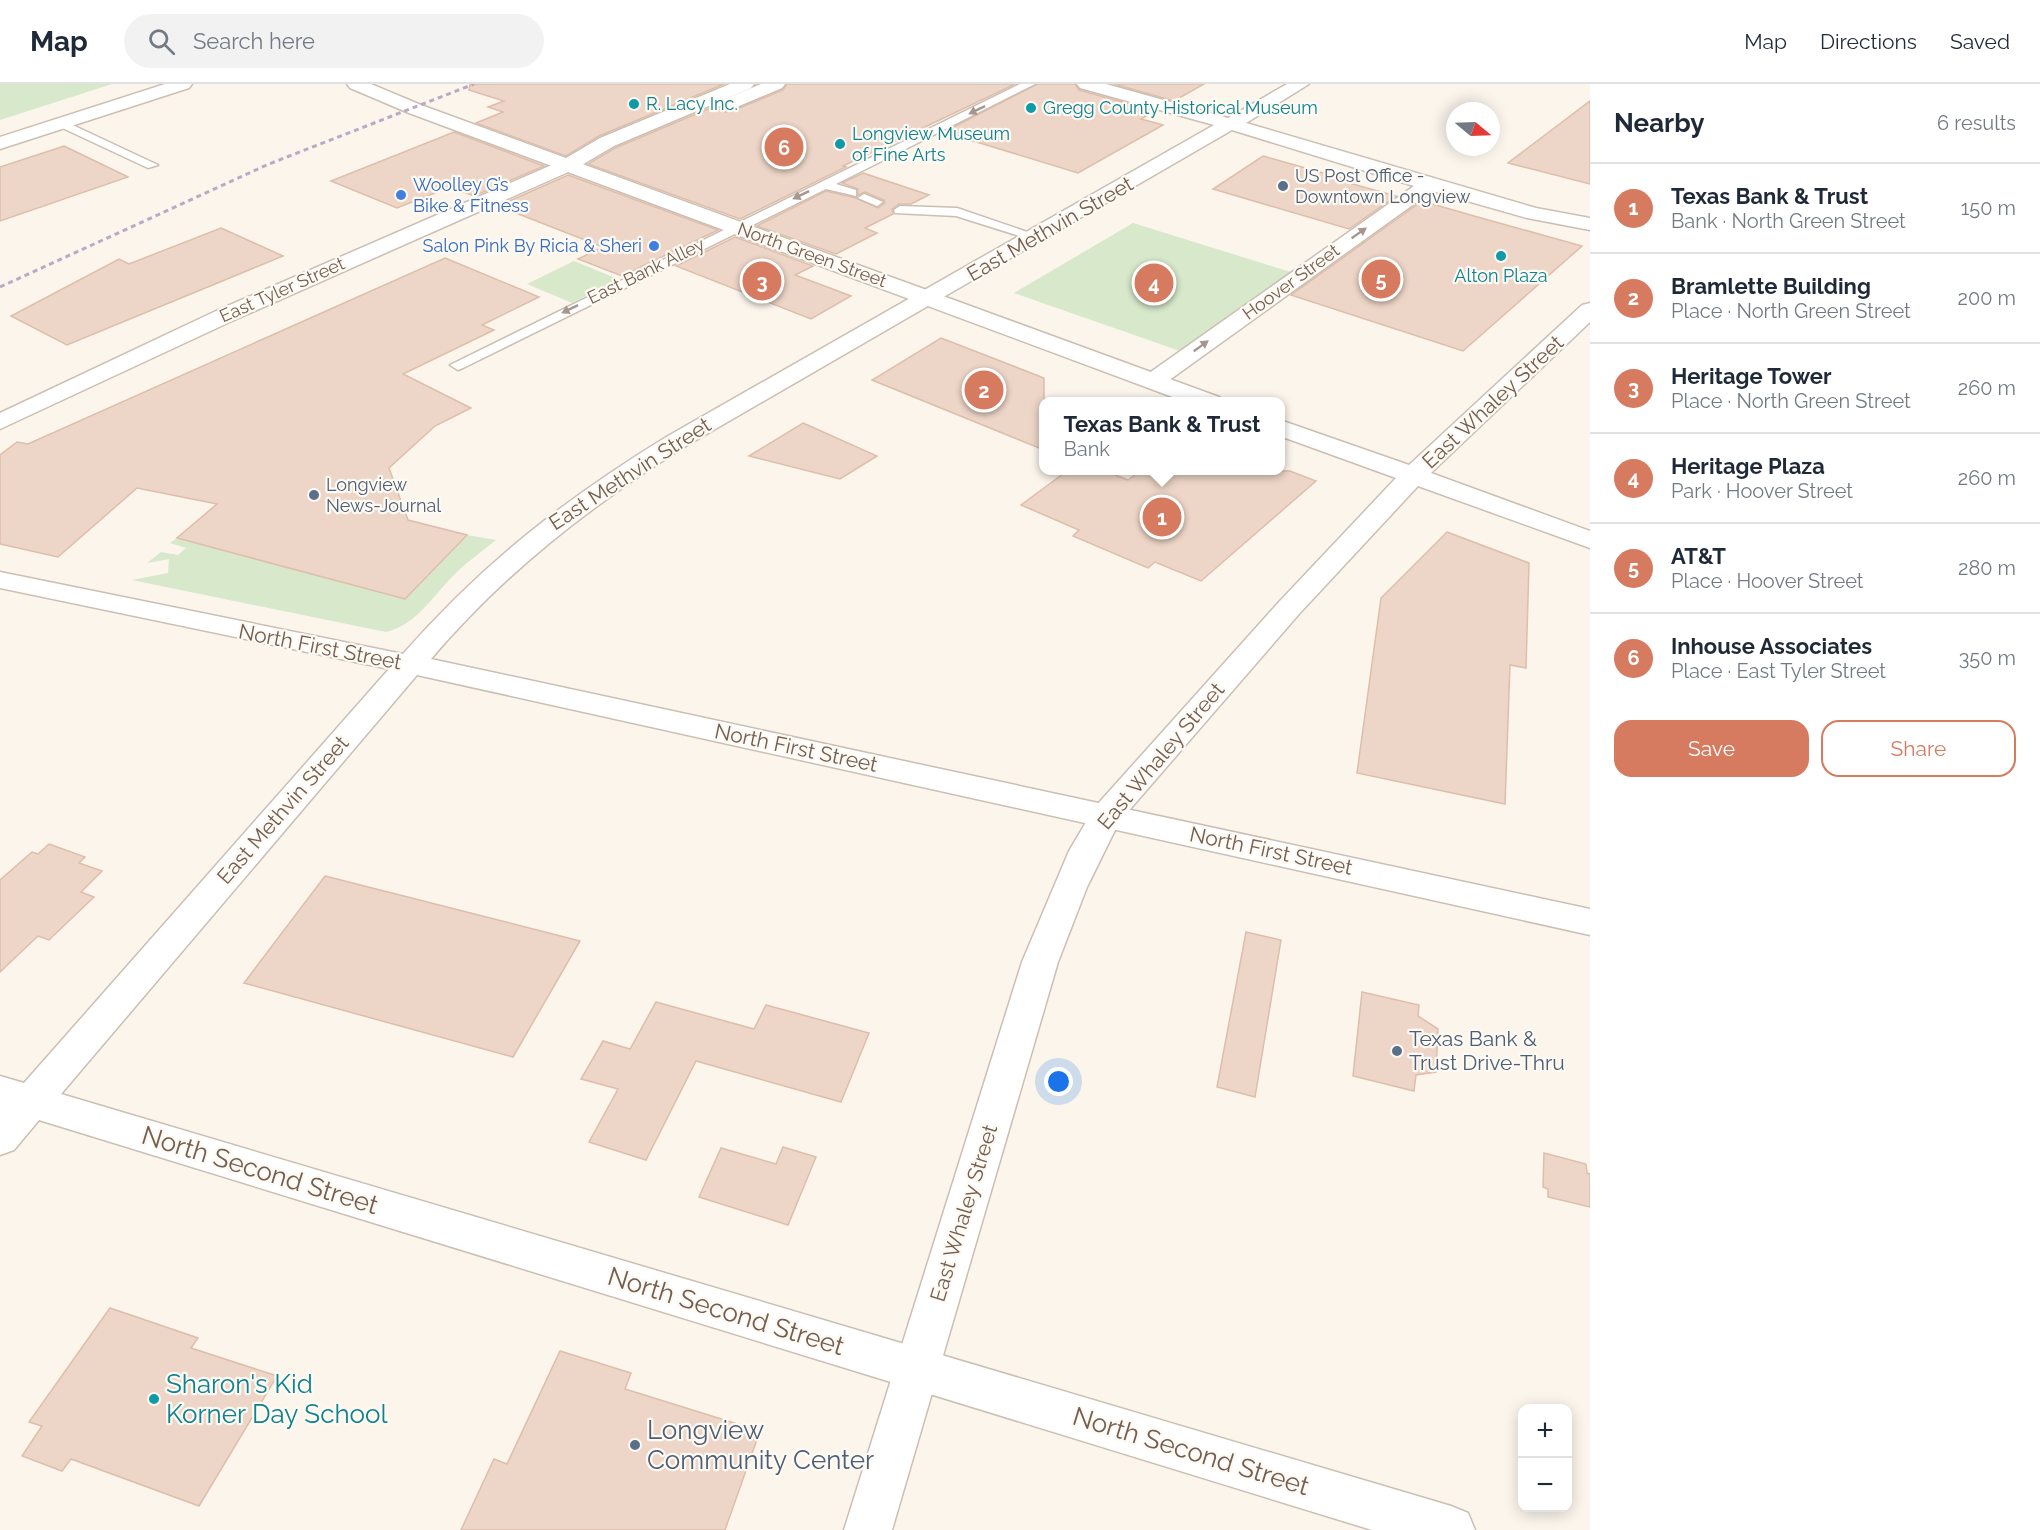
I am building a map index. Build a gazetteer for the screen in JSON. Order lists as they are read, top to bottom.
{
  "streets": {
    "street": [
      "East Methvin Street",
      "North Green Street",
      "Hoover Street",
      "East Tyler Street",
      "East Whaley Street",
      "North First Street",
      "North Second Street"
    ],
    "lane": ["East Bank Alley"]
  },
  "crossings": [
    ["East Methvin Street", "North Green Street"],
    ["East Methvin Street", "North First Street"],
    ["East Methvin Street", "North Second Street"],
    ["North Green Street", "East Bank Alley"],
    ["North Green Street", "Hoover Street"],
    ["North Green Street", "East Tyler Street"],
    ["East Whaley Street", "North First Street"],
    ["East Whaley Street", "North Second Street"]
  ],
  "one_way": ["East Bank Alley", "Hoover Street"],
  "places": [
    "R. Lacy Inc.",
    "Gregg County Historical Museum",
    "Longview Museum of Fine Arts",
    "US Post Office - Downtown Longview",
    "Woolley G’s Bike & Fitness",
    "Salon Pink By Ricia & Sheri",
    "Alton Plaza",
    "Longview News-Journal",
    "Texas Bank & Trust Drive-Thru",
    "Sharon's Kid Korner Day School",
    "Longview Community Center"
  ],
  "north": "right",
  "page": {
    "header": "Map",
    "search": "Search here",
    "nav": ["Map", "Directions", "Saved"],
    "heading": ["Nearby", "6 results"],
    "pins": [
      "6",
      "5",
      "3",
      "4",
      "2",
      "1"
    ],
    "list": [
      {
        "mark": "1",
        "name": "Texas Bank & Trust",
        "note": "Bank · North Green Street",
        "value": "150 m"
      },
      {
        "mark": "2",
        "name": "Bramlette Building",
        "note": "Place · North Green Street",
        "value": "200 m"
      },
      {
        "mark": "3",
        "name": "Heritage Tower",
        "note": "Place · North Green Street",
        "value": "260 m"
      },
      {
        "mark": "4",
        "name": "Heritage Plaza",
        "note": "Park · Hoover Street",
        "value": "260 m"
      },
      {
        "mark": "5",
        "name": "AT&T",
        "note": "Place · Hoover Street",
        "value": "280 m"
      },
      {
        "mark": "6",
        "name": "Inhouse Associates",
        "note": "Place · East Tyler Street",
        "value": "350 m"
      }
    ],
    "popup": ["Texas Bank & Trust", "Bank"],
    "buttons": ["Save", "Share"],
    "map_buttons": ["+", "−"]
  }
}
